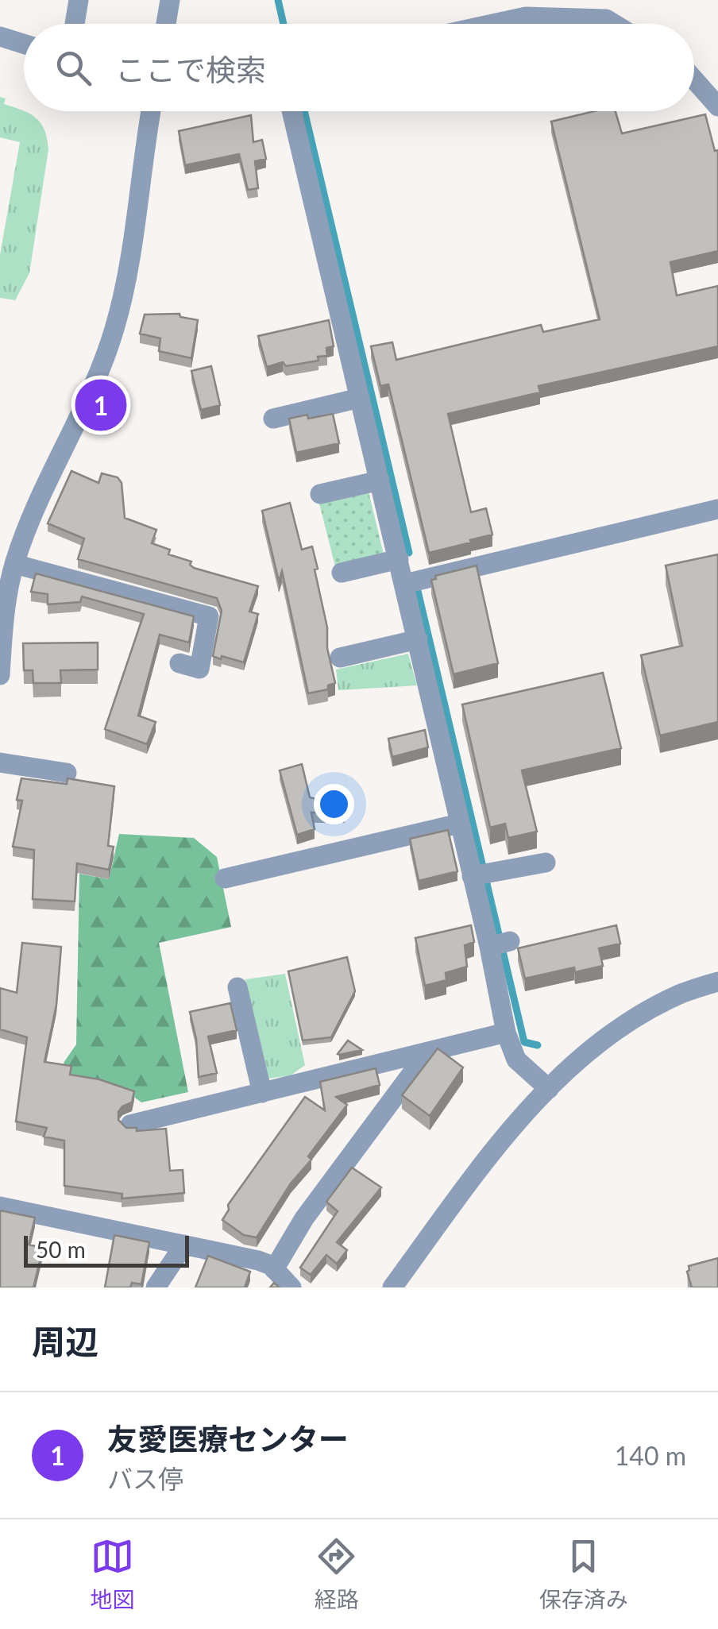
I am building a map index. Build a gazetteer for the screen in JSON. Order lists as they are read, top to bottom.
{
  "scale_bar": "50 m",
  "page": {
    "search": "ここで検索",
    "pins": "1",
    "scale": "50 m",
    "heading": "周辺",
    "list": [
      {
        "mark": "1",
        "name": "友愛医療センター",
        "note": "バス停",
        "value": "140 m"
      }
    ],
    "nav": ["地図", "経路", "保存済み"]
  }
}
